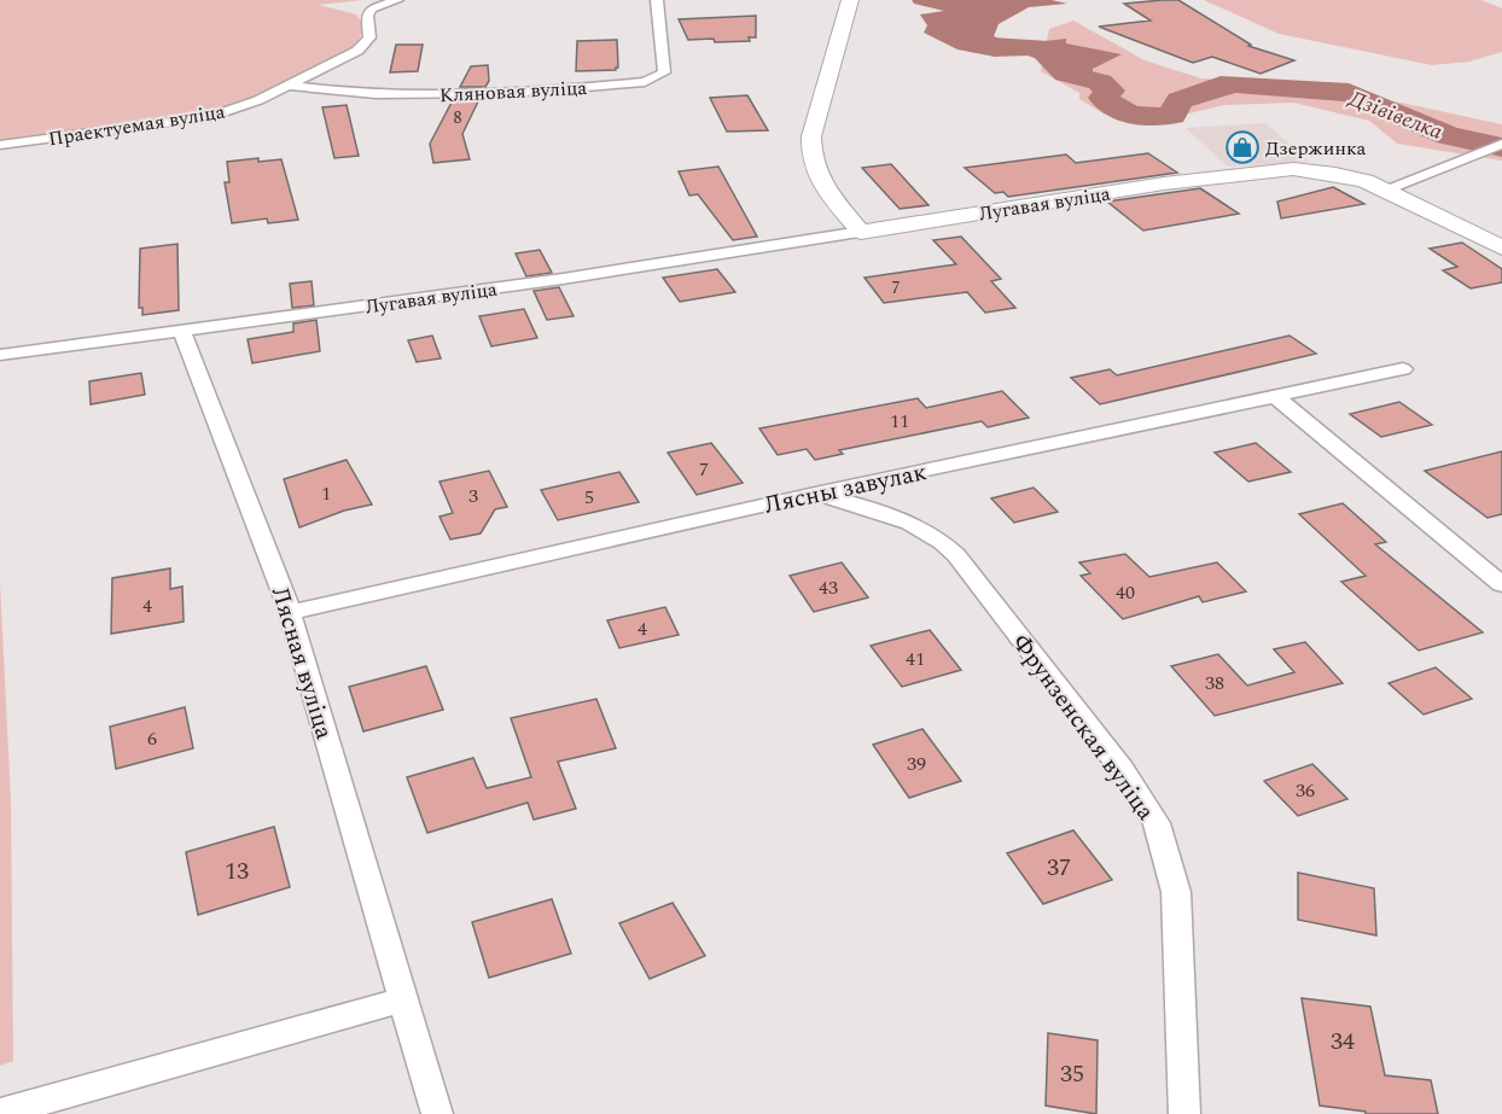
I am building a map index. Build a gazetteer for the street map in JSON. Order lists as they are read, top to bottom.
{
  "streets": {
    "street": [
      "Кляновая вуліца",
      "Праектуемая вуліца",
      "Лугавая вуліца",
      "Лясны завулак",
      "Лясная вуліца",
      "Фрунзенская вуліца"
    ]
  },
  "crossings": [
    ["Кляновая вуліца", "Праектуемая вуліца"],
    ["Лугавая вуліца", "Лясная вуліца"],
    ["Лясны завулак", "Лясная вуліца"],
    ["Лясны завулак", "Фрунзенская вуліца"]
  ],
  "water": ["Дзівівелка"],
  "places": {
    "shop": ["Дзержинка"]
  },
  "house_numbers": [
    "8",
    "7",
    "11",
    "7",
    "1",
    "3",
    "5",
    "43",
    "40",
    "4",
    "4",
    "41",
    "38",
    "6",
    "39",
    "36",
    "37",
    "13",
    "34",
    "35"
  ]
}
